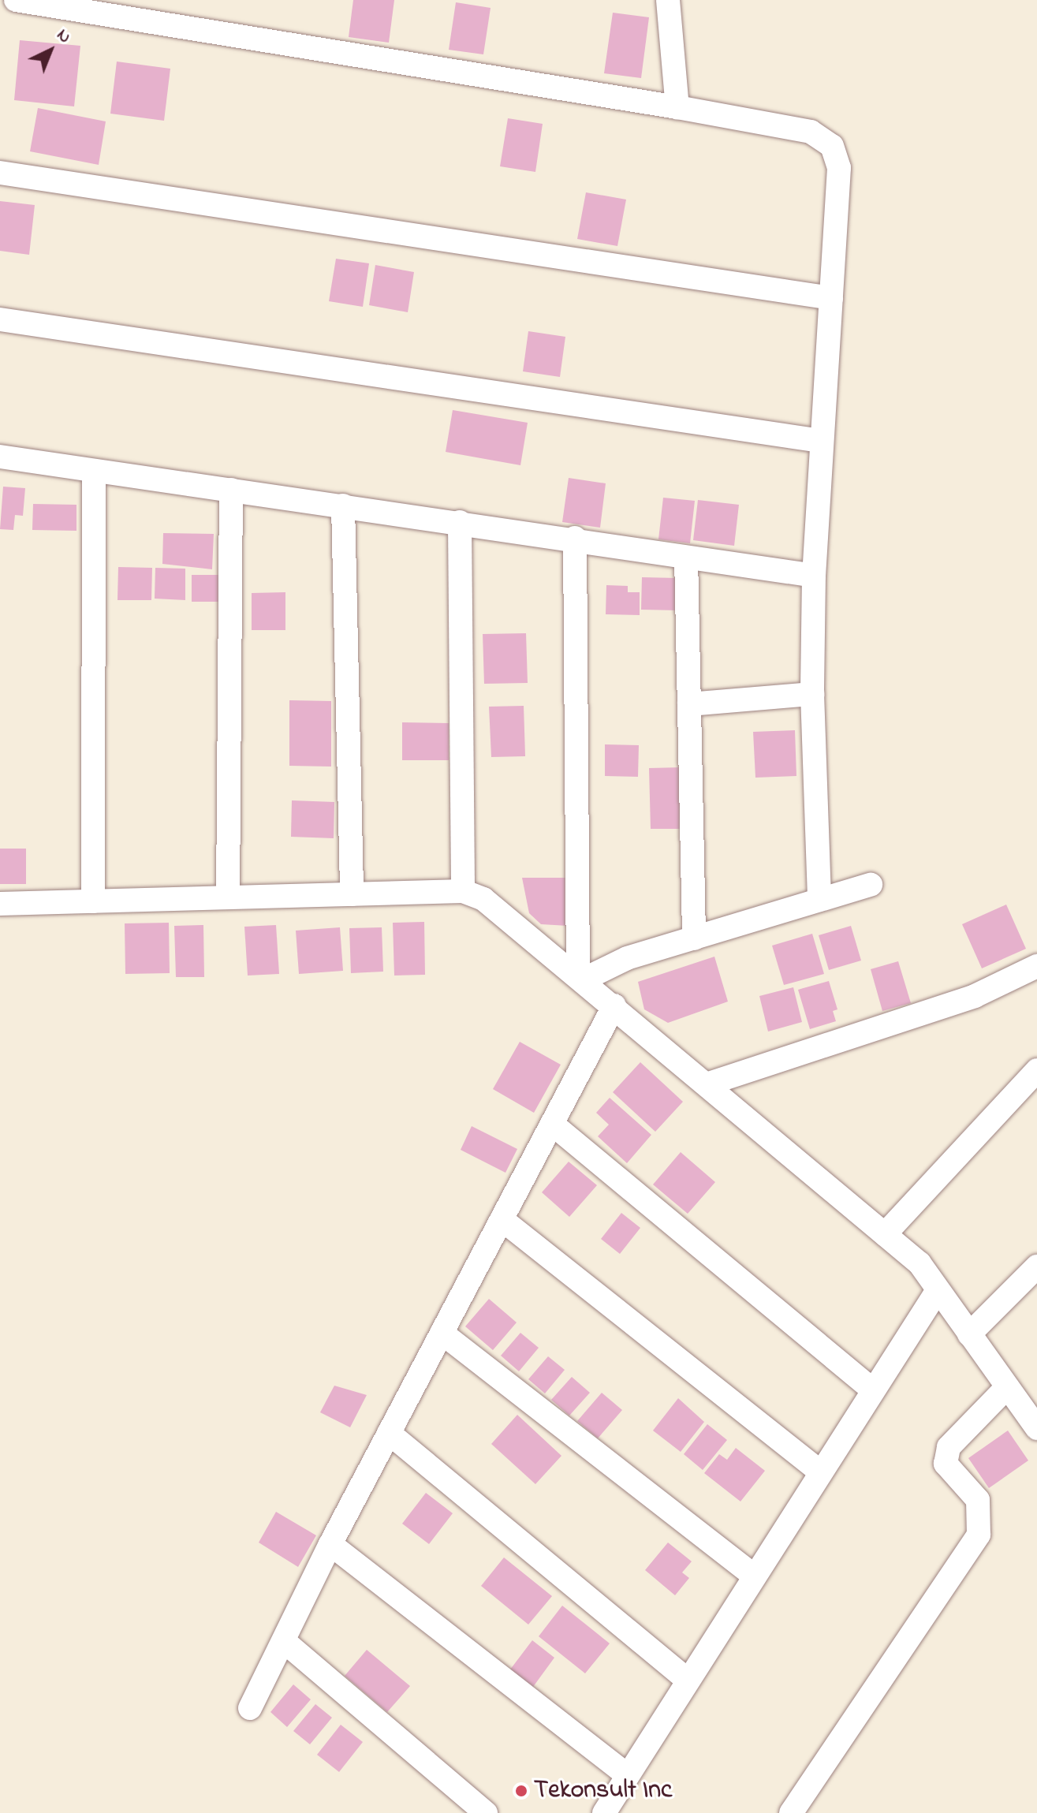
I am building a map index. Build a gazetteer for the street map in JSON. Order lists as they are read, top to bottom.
{
  "places": ["Tekonsult Inc"],
  "north": "top right"
}
